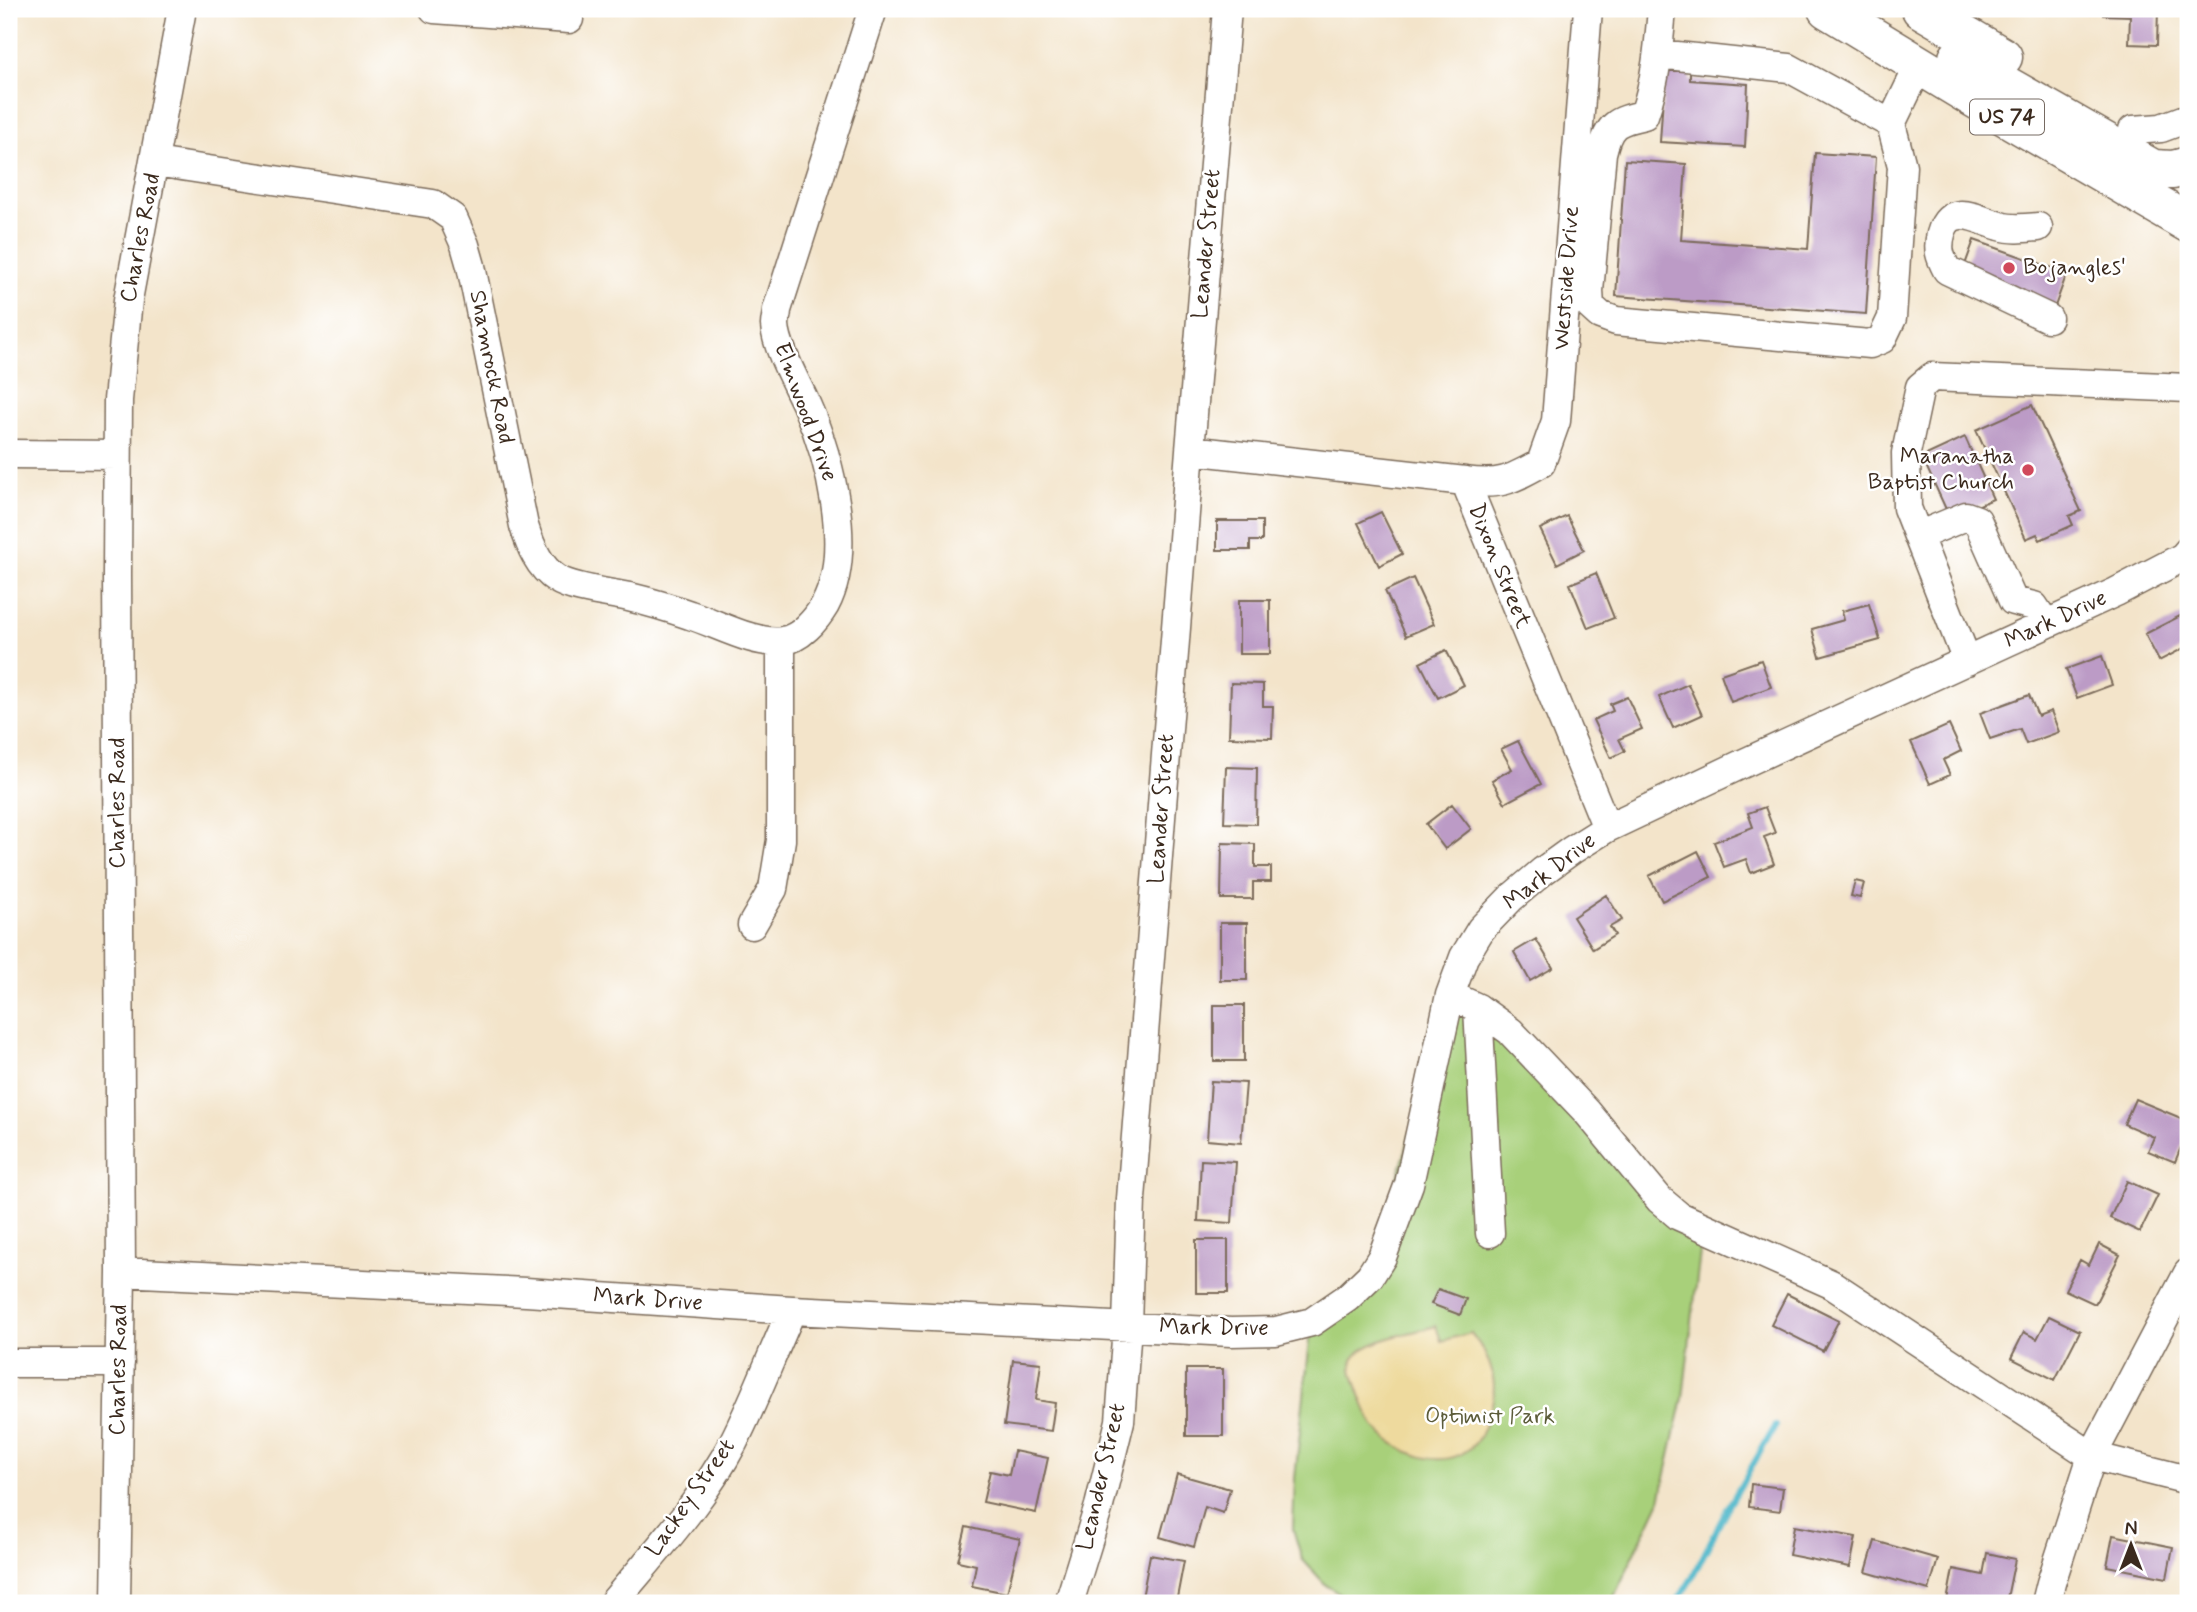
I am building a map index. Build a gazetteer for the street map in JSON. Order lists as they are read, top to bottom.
{
  "streets": {
    "highway": ["US 74"],
    "street": [
      "Charles Road",
      "Leander Street",
      "Westside Drive",
      "Shamrock Road",
      "Elmwood Drive",
      "Dixon Street",
      "Mark Drive",
      "Lackey Street"
    ]
  },
  "crossings": [
    ["Charles Road", "Shamrock Road"],
    ["Charles Road", "Mark Drive"],
    ["Leander Street", "Dixon Street"],
    ["Leander Street", "Mark Drive"],
    ["Westside Drive", "Dixon Street"],
    ["Shamrock Road", "Elmwood Drive"],
    ["Dixon Street", "Mark Drive"],
    ["Mark Drive", "Lackey Street"]
  ],
  "parks": ["Optimist Park"],
  "places": ["Bojangles'", "Maranatha Baptist Church"],
  "north": "top"
}
